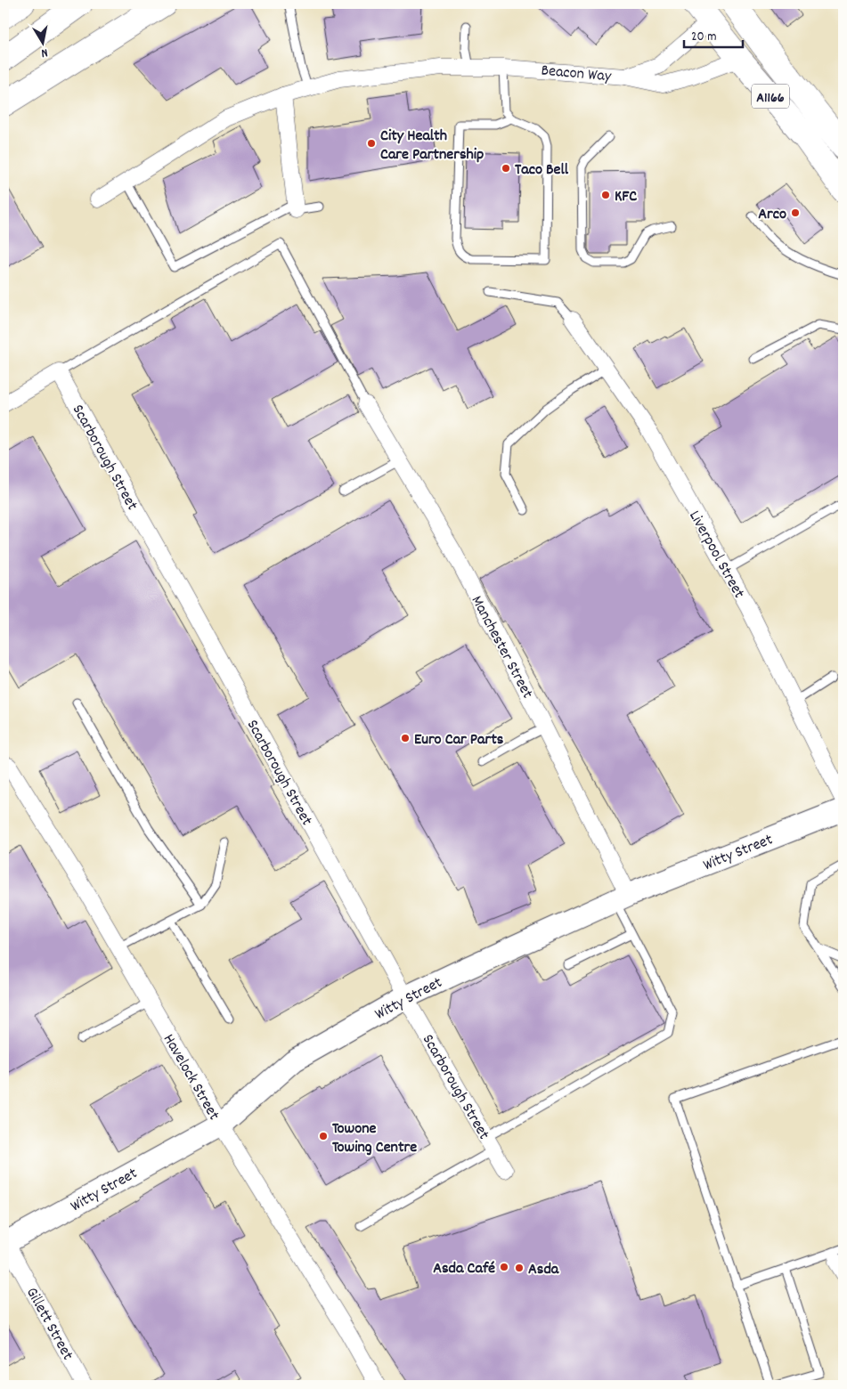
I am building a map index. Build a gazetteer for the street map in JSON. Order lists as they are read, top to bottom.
{
  "streets": {
    "main road": ["A1166"],
    "street": [
      "Beacon Way",
      "Scarborough Street",
      "Liverpool Street",
      "Manchester Street",
      "Witty Street",
      "Havelock Street",
      "Gillett Street"
    ]
  },
  "crossings": [
    ["Beacon Way", "A1166"],
    ["Scarborough Street", "Witty Street"],
    ["Manchester Street", "Witty Street"],
    ["Witty Street", "Havelock Street"],
    ["Witty Street", "Gillett Street"]
  ],
  "places": [
    "City Health Care Partnership",
    "Taco Bell",
    "KFC",
    "Arco",
    "Euro Car Parts",
    "Towone Towing Centre",
    "Asda Café",
    "Asda"
  ],
  "scale_bar": "20 m",
  "north": "bottom"
}
